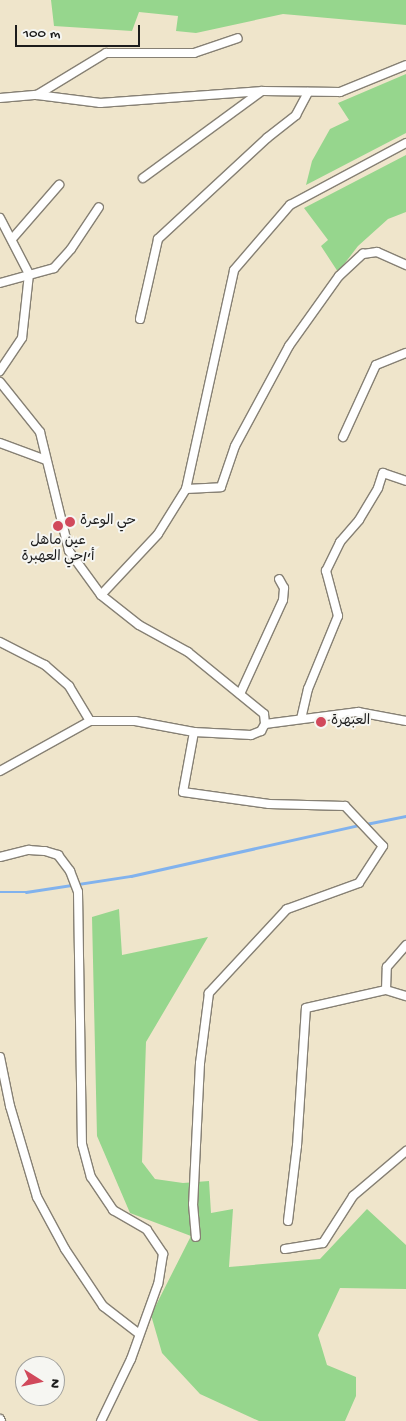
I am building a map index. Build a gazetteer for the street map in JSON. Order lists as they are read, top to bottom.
{
  "places": ["حي الوعرة", "عين ماهل أ‘/حي العهبرة", "العبهرة"],
  "scale_bar": "100 m",
  "north": "right"
}
